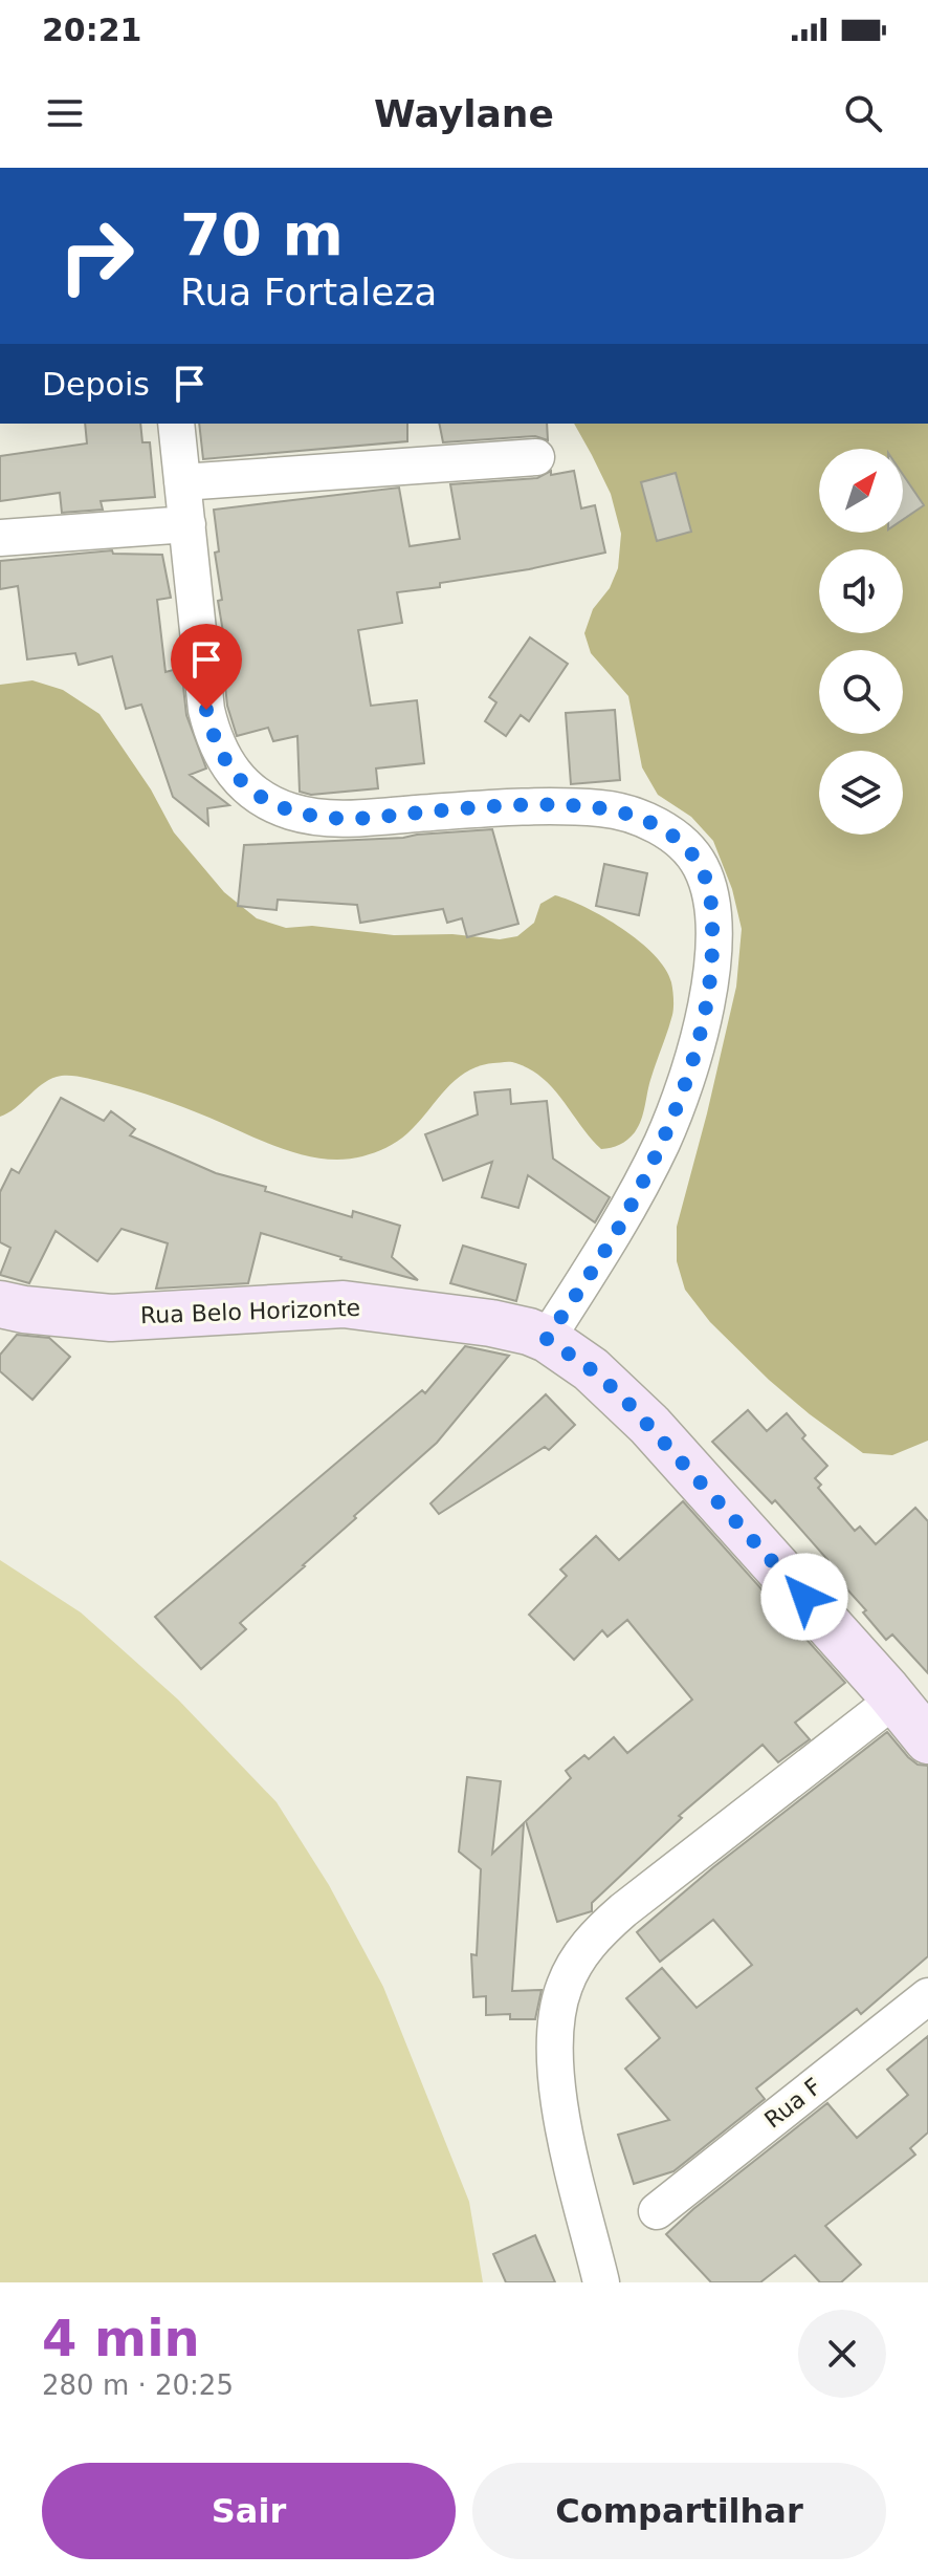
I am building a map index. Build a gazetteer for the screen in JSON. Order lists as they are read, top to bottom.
{
  "streets": {
    "street": ["Rua Belo Horizonte", "Rua F"]
  },
  "north": "top right",
  "page": {
    "status": "20:21",
    "header": "Waylane",
    "turn": ["70 m", "Rua Fortaleza"],
    "then": "Depois",
    "heading": ["4 min", "280 m · 20:25"],
    "buttons": ["Sair", "Compartilhar"]
  }
}
